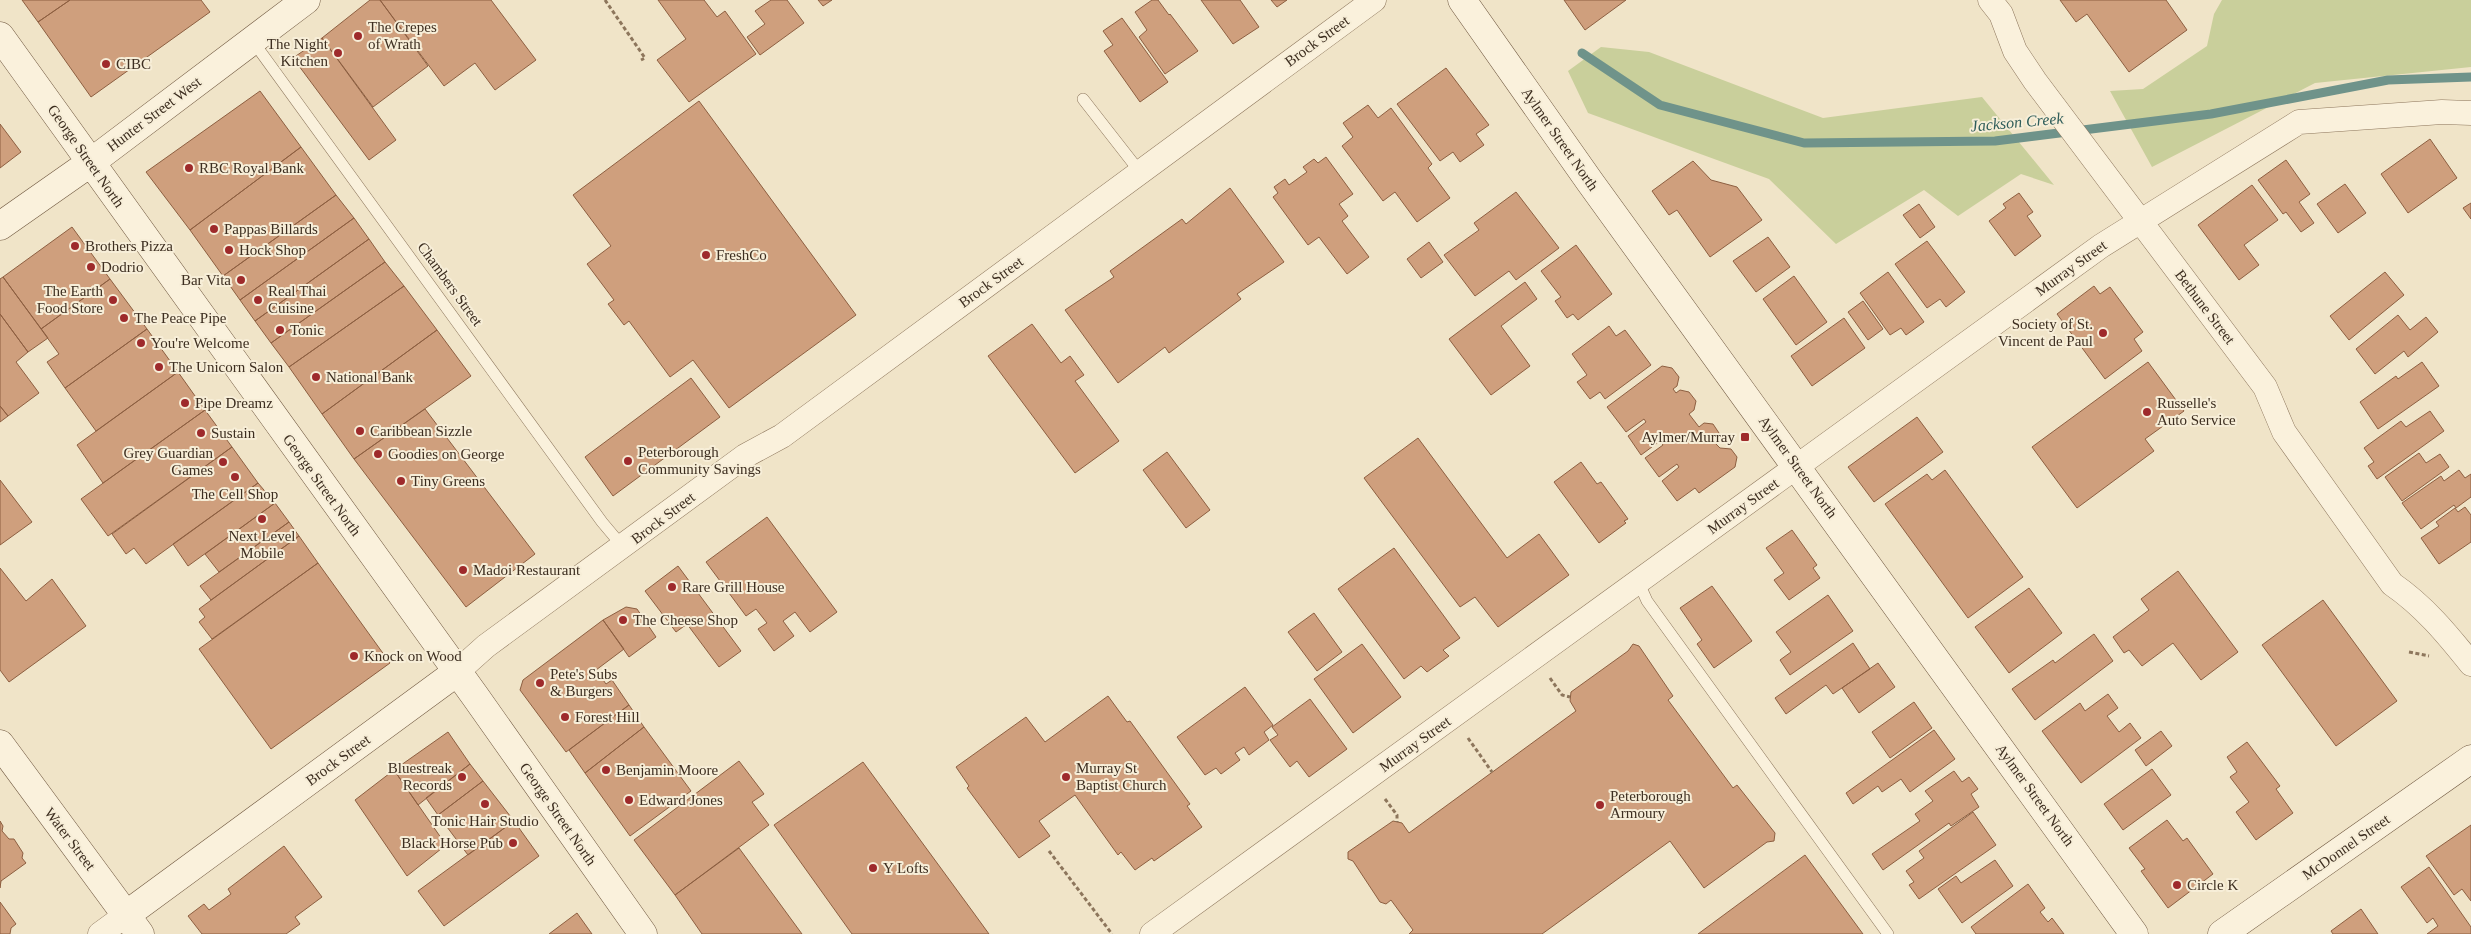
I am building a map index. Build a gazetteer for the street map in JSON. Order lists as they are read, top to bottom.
{
  "streets": {
    "street": [
      "Brock Street",
      "Hunter Street West",
      "Aylmer Street North",
      "George Street North",
      "Murray Street",
      "Bethune Street",
      "Water Street",
      "McDonnel Street"
    ],
    "lane": ["Chambers Street"]
  },
  "crossings": [
    ["Brock Street", "George Street North"],
    ["Brock Street", "Chambers Street"],
    ["Brock Street", "Water Street"],
    ["Hunter Street West", "George Street North"],
    ["Hunter Street West", "Chambers Street"],
    ["Aylmer Street North", "Murray Street"],
    ["Murray Street", "Bethune Street"]
  ],
  "water": ["Jackson Creek"],
  "places": {
    "other": [
      "The Crepes of Wrath",
      "The Night Kitchen",
      "CIBC",
      "RBC Royal Bank",
      "Pappas Billards",
      "Brothers Pizza",
      "Hock Shop",
      "FreshCo",
      "Dodrio",
      "Bar Vita",
      "The Earth Food Store",
      "Real Thai Cuisine",
      "The Peace Pipe",
      "Tonic",
      "Society of St. Vincent de Paul",
      "You're Welcome",
      "The Unicorn Salon",
      "National Bank",
      "Pipe Dreamz",
      "Russelle's Auto Service",
      "Caribbean Sizzle",
      "Sustain",
      "Goodies on George",
      "Peterborough Community Savings",
      "Grey Guardian Games",
      "The Cell Shop",
      "Tiny Greens",
      "Next Level Mobile",
      "Madoi Restaurant",
      "Rare Grill House",
      "The Cheese Shop",
      "Knock on Wood",
      "Pete's Subs & Burgers",
      "Forest Hill",
      "Benjamin Moore",
      "Bluestreak Records",
      "Murray St Baptist Church",
      "Edward Jones",
      "Tonic Hair Studio",
      "Peterborough Armoury",
      "Black Horse Pub",
      "Y Lofts",
      "Circle K"
    ],
    "transit": ["Aylmer/Murray"]
  }
}
